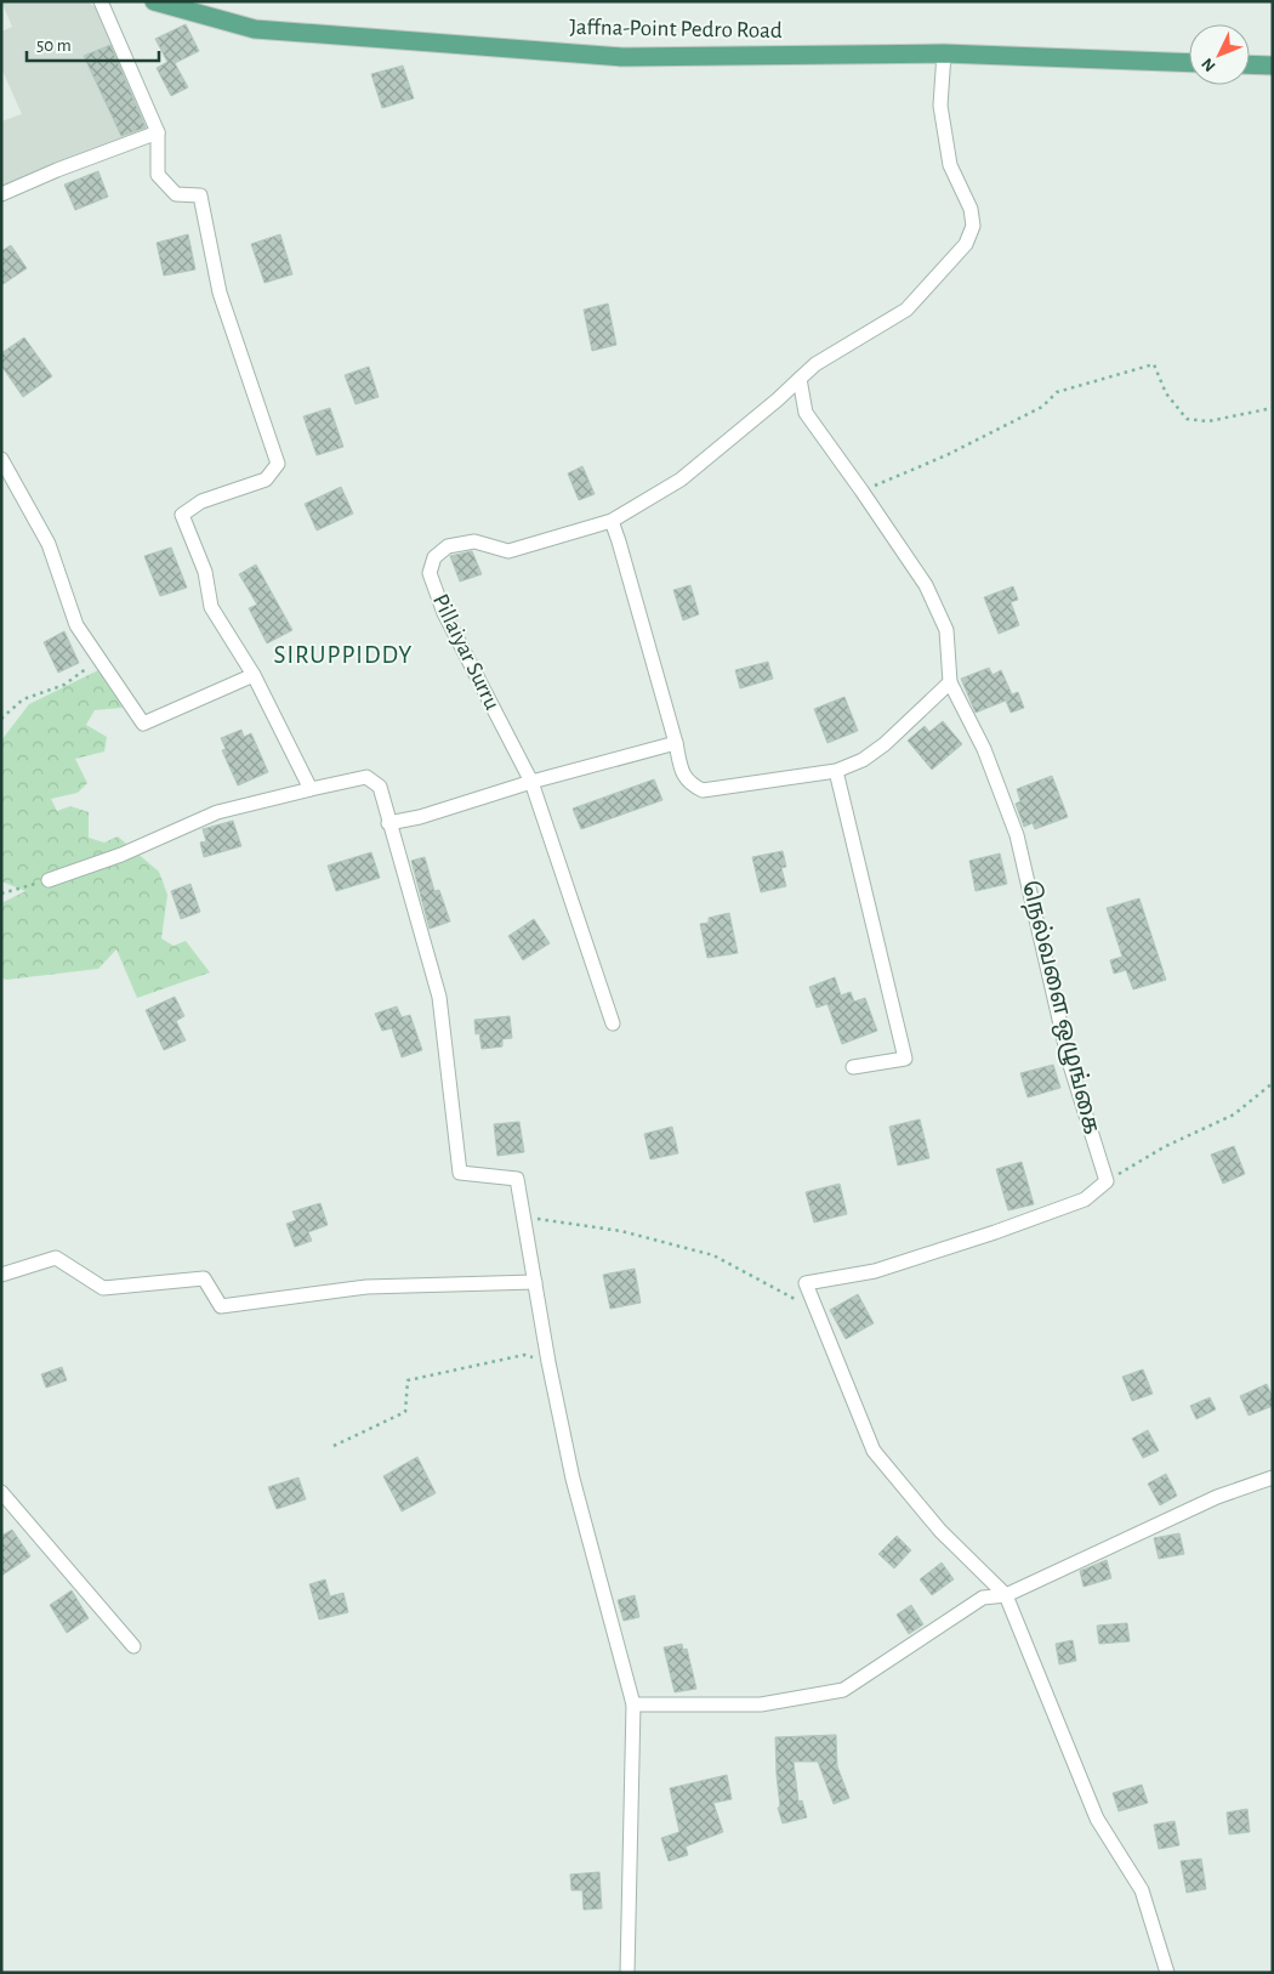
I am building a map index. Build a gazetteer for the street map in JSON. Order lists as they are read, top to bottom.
{
  "streets": {
    "main road": ["Jaffna-Point Pedro Road"],
    "street": ["Pillaiyar Surru", "நெல்வளை ஒழுங்கை"]
  },
  "crossings": [
    ["Pillaiyar Surru", "நெல்வளை ஒழுங்கை"]
  ],
  "districts": ["SIRUPPIDDY"],
  "scale_bar": "50 m",
  "north": "bottom left"
}
